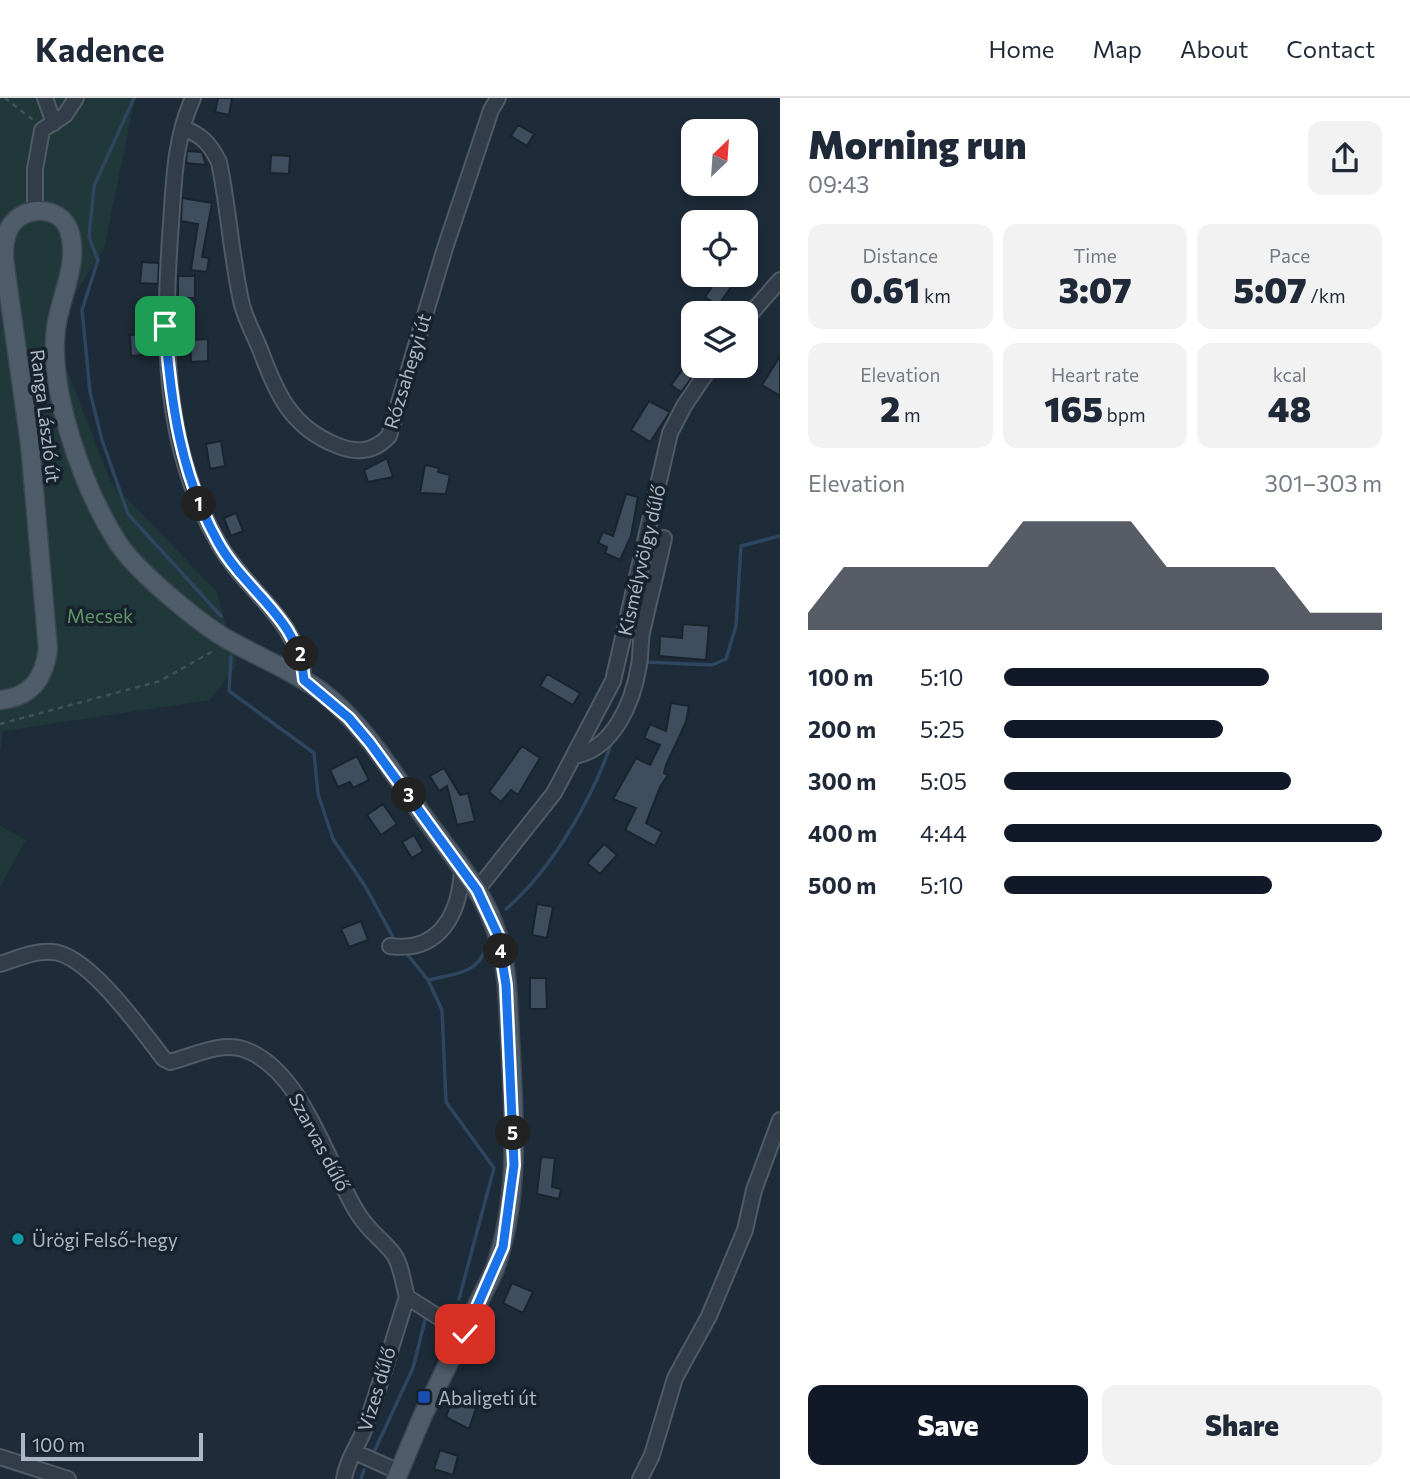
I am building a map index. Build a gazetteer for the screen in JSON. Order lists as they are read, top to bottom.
{
  "streets": {
    "main road": ["Ranga László út"],
    "street": [
      "Rózsahegyi út",
      "Kismélyvölgy dűlő",
      "Szarvas dűlő",
      "Vizes dűlő"
    ]
  },
  "crossings": [
    ["Szarvas dűlő", "Vizes dűlő"]
  ],
  "parks": ["Mecsek"],
  "places": {
    "other": ["Ürögi Felső-hegy"],
    "transit": ["Abaligeti út"]
  },
  "scale_bar": "100 m",
  "north": "top right",
  "page": {
    "header": "Kadence",
    "nav": [
      "Home",
      "Map",
      "About",
      "Contact"
    ],
    "heading": ["Morning run", "09:43"],
    "stats": [
      ["Distance", "0.61 km"],
      ["Time", "3:07"],
      ["Pace", "5:07 /km"],
      ["Elevation", "2 m"],
      ["Heart rate", "165 bpm"],
      ["kcal", "48"]
    ],
    "chart": ["Elevation", "301–303 m"],
    "pins": [
      "1",
      "2",
      "3",
      "4",
      "5"
    ],
    "list": [
      {
        "name": "100 m",
        "note": "5:10"
      },
      {
        "name": "200 m",
        "note": "5:25"
      },
      {
        "name": "300 m",
        "note": "5:05"
      },
      {
        "name": "400 m",
        "note": "4:44"
      },
      {
        "name": "500 m",
        "note": "5:10"
      }
    ],
    "buttons": ["Save", "Share"],
    "scale": "100 m"
  }
}
